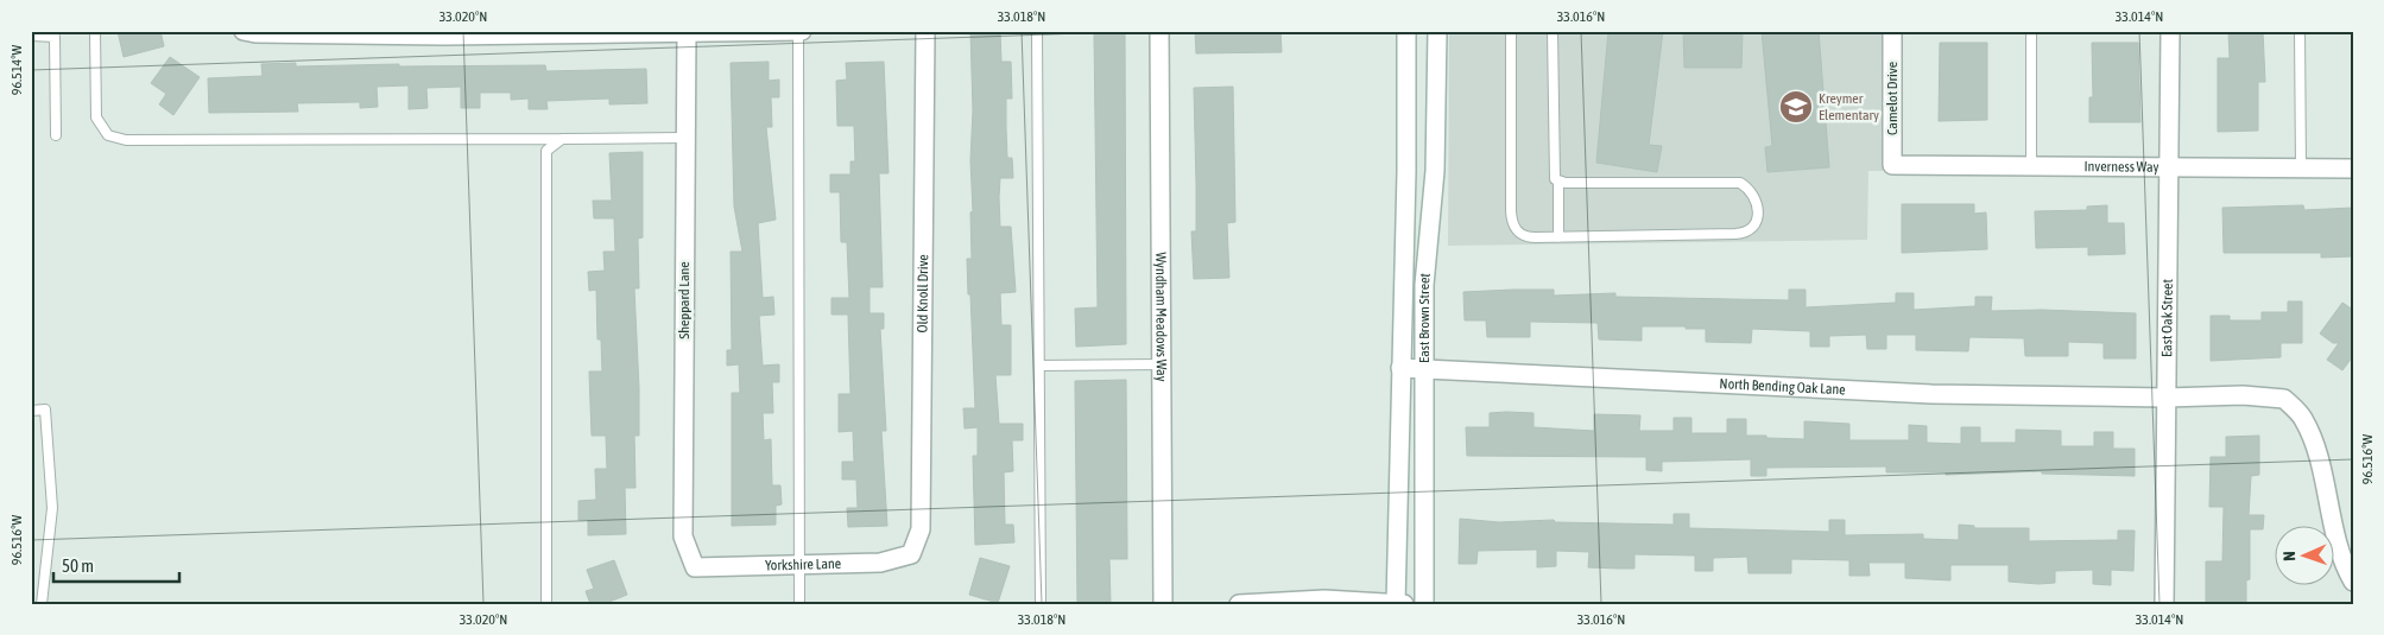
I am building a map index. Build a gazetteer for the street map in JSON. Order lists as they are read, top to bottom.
{
  "streets": {
    "street": [
      "Camelot Drive",
      "Inverness Way",
      "Old Knoll Drive",
      "Sheppard Lane",
      "Wyndham Meadows Way",
      "East Brown Street",
      "East Oak Street",
      "North Bending Oak Lane",
      "Yorkshire Lane"
    ]
  },
  "crossings": [
    ["Camelot Drive", "Inverness Way"],
    ["Inverness Way", "East Oak Street"],
    ["Old Knoll Drive", "Yorkshire Lane"],
    ["Sheppard Lane", "Yorkshire Lane"],
    ["East Brown Street", "North Bending Oak Lane"],
    ["East Oak Street", "North Bending Oak Lane"]
  ],
  "places": {
    "school or university": ["Kreymer Elementary"]
  },
  "scale_bar": "50 m",
  "north": "left",
  "coordinates": [
    "33.020°N",
    "33.018°N",
    "33.016°N",
    "33.014°N",
    "96.514°W",
    "96.516°W"
  ]
}
